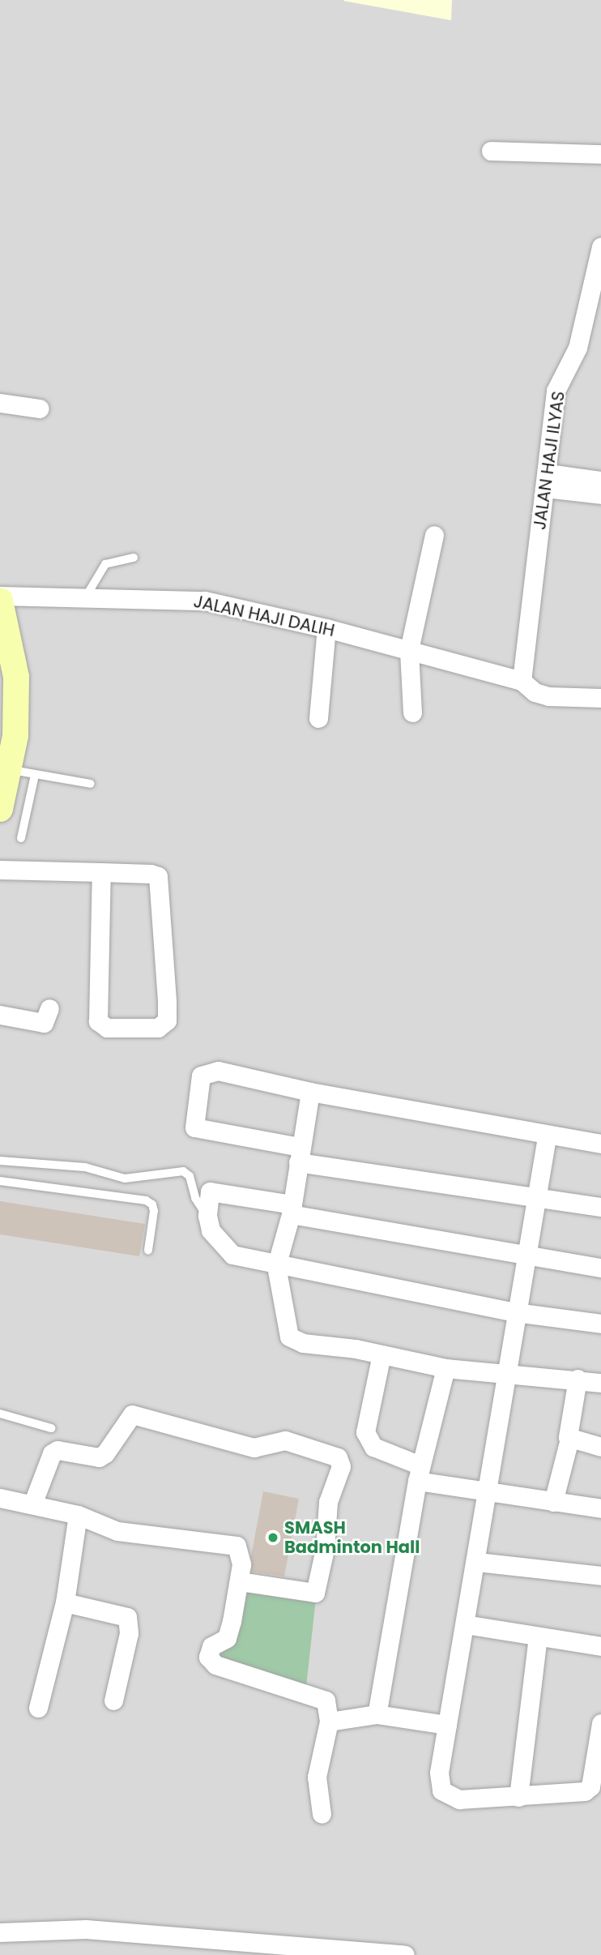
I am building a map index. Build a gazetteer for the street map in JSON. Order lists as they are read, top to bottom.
{
  "streets": {
    "street": ["JALAN HAJI ILYAS", "JALAN HAJI DALIH"]
  },
  "crossings": [
    ["JALAN HAJI ILYAS", "JALAN HAJI DALIH"]
  ],
  "places": ["SMASH Badminton Hall"]
}
